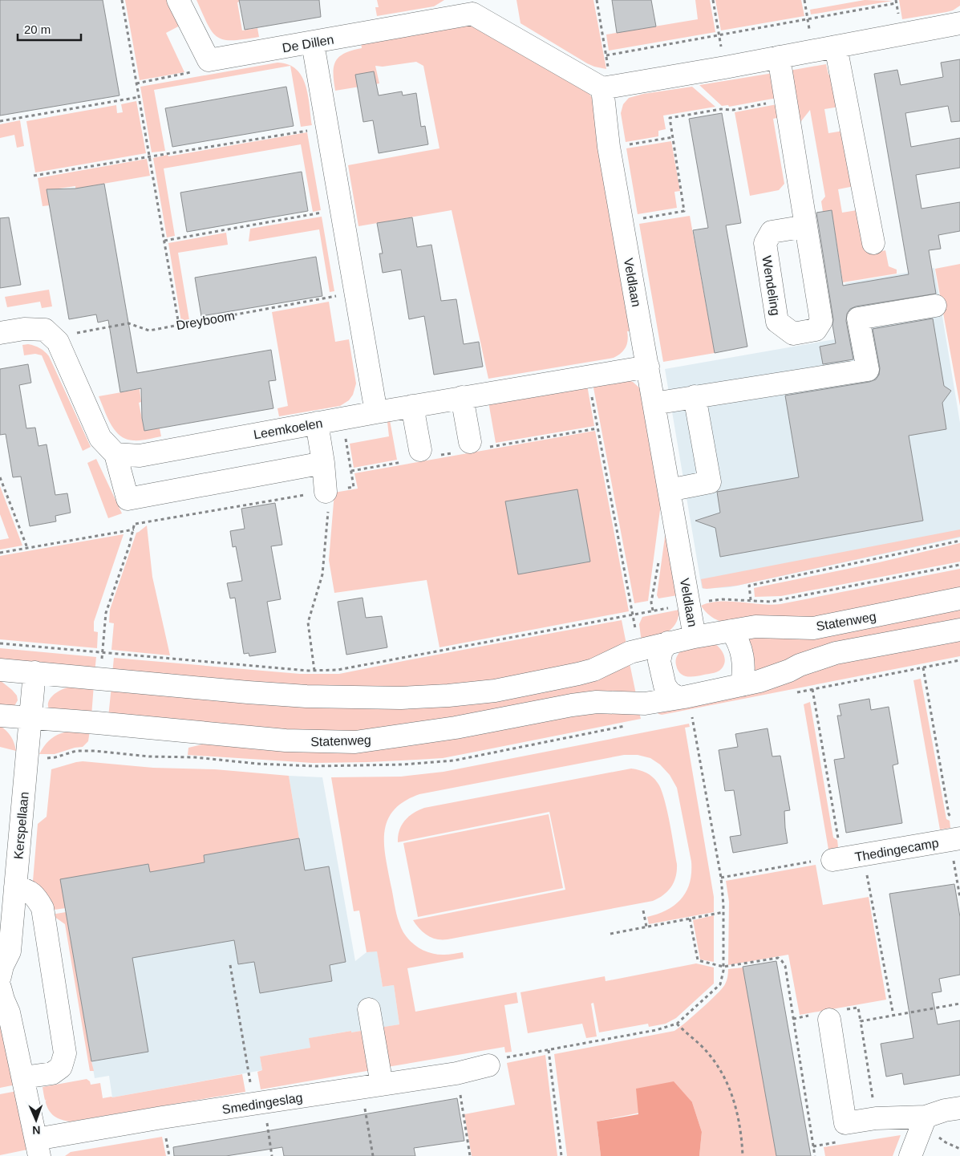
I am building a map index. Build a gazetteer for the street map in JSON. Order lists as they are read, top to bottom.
{
  "streets": {
    "street": [
      "De Dillen",
      "Veldlaan",
      "Leemkoelen",
      "Statenweg",
      "Kerspellaan",
      "Thedingecamp",
      "Smedingeslag"
    ],
    "path": ["Dreyboom"]
  },
  "crossings": [
    ["Veldlaan", "Leemkoelen"],
    ["Veldlaan", "Statenweg"],
    ["Statenweg", "Kerspellaan"]
  ],
  "scale_bar": "20 m",
  "north": "bottom"
}
